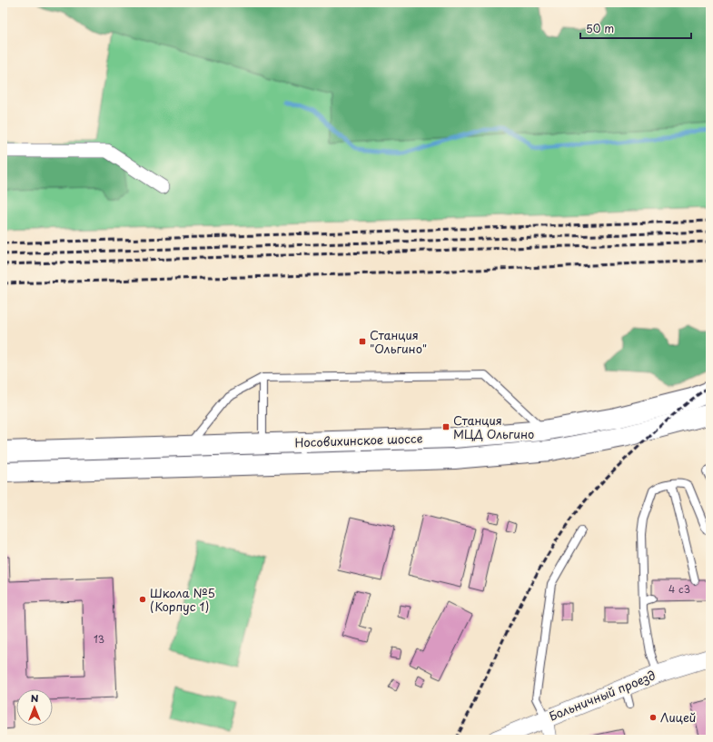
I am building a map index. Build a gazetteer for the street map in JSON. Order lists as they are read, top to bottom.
{
  "streets": {
    "main road": ["Носовихинское шоссе"],
    "street": ["Больничный проезд"]
  },
  "places": {
    "transit": ["Станция \"Ольгино\"", "Станция МЦД Ольгино"],
    "other": ["Школа №5 (Корпус 1)", "Лицей"]
  },
  "house_numbers": ["4 с3", "13"],
  "scale_bar": "50 m",
  "north": "top"
}
